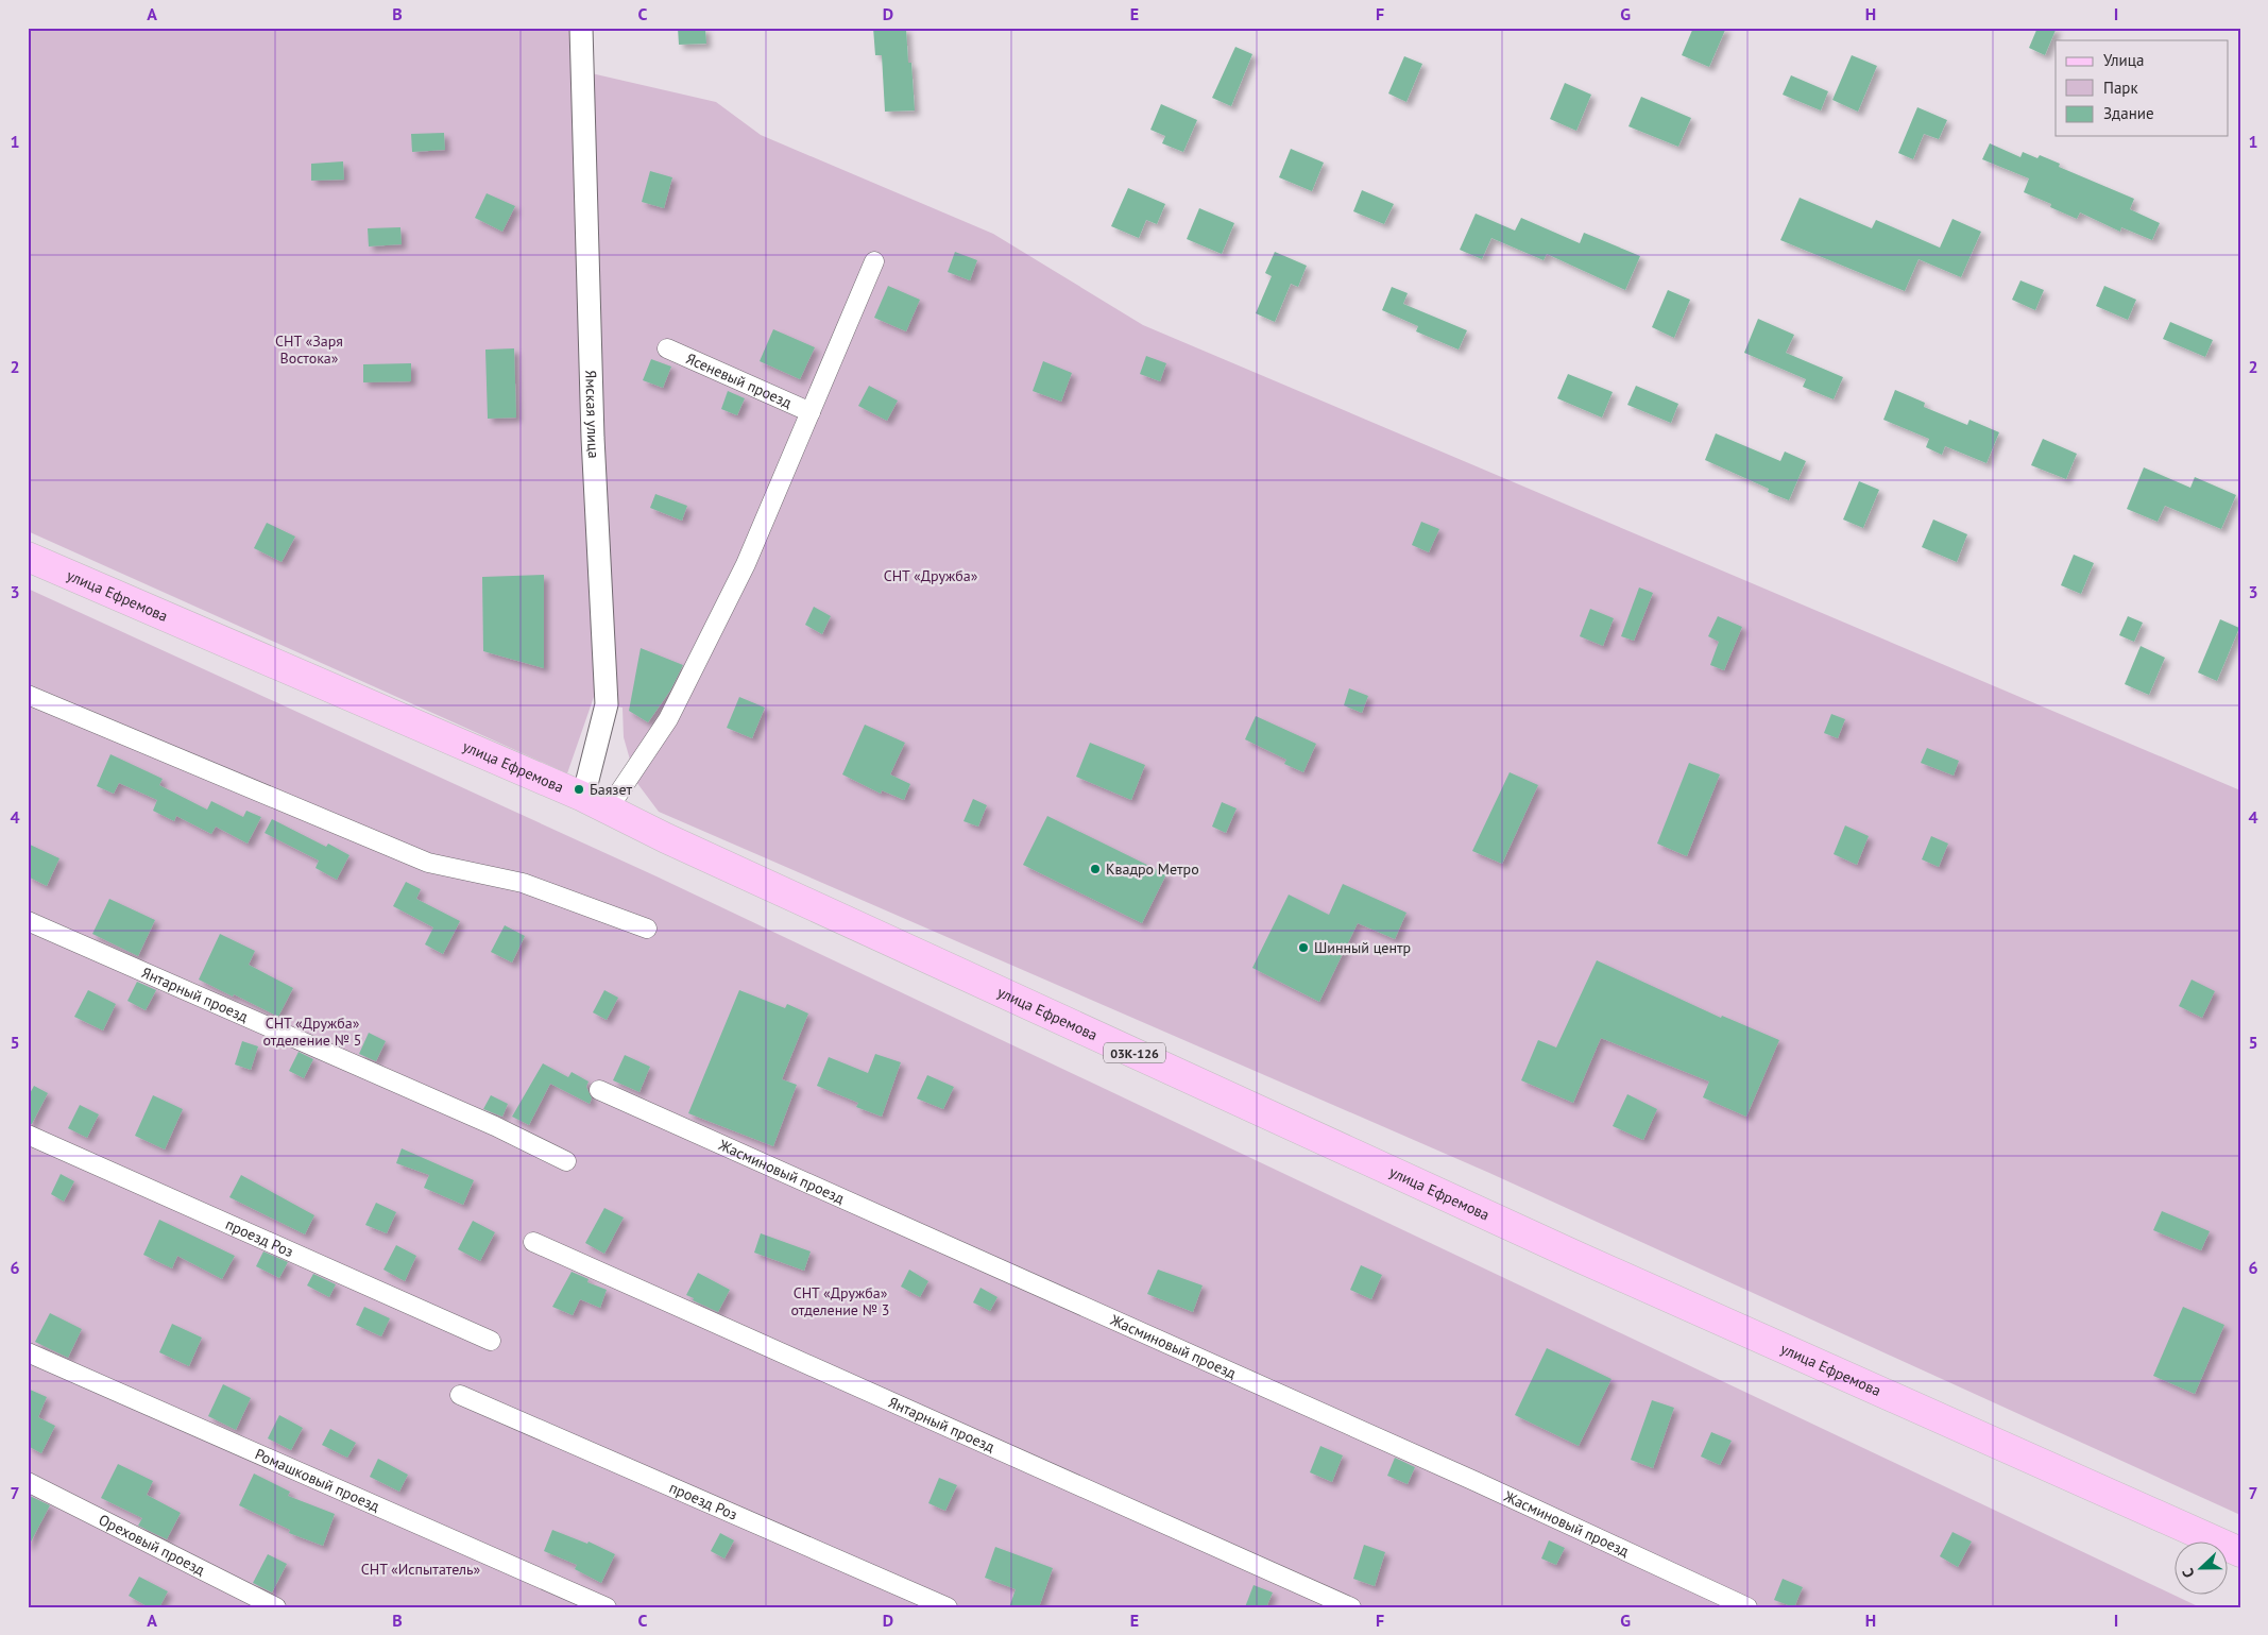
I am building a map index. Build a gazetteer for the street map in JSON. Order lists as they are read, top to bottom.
{
  "streets": {
    "main road": ["улица Ефремова", "03К-126"],
    "street": [
      "Ясеневый проезд",
      "Ямская улица",
      "Янтарный проезд",
      "Жасминовый проезд",
      "проезд Роз",
      "Ромашковый проезд",
      "Ореховый проезд"
    ]
  },
  "crossings": [
    ["Ямская улица", "улица Ефремова"]
  ],
  "parks": [
    "СНТ «Заря Востока»",
    "СНТ «Дружба»",
    "СНТ «Дружба» отделение № 5",
    "СНТ «Дружба» отделение № 3",
    "СНТ «Испытатель»"
  ],
  "places": ["Баязет", "Квадро Метро", "Шинный центр"],
  "legend": ["Улица", "Парк", "Здание"],
  "north": "left",
  "grid": {
    "columns": [
      "A",
      "B",
      "C",
      "D",
      "E",
      "F",
      "G",
      "H",
      "I"
    ],
    "rows": [
      "1",
      "2",
      "3",
      "4",
      "5",
      "6",
      "7"
    ]
  }
}
